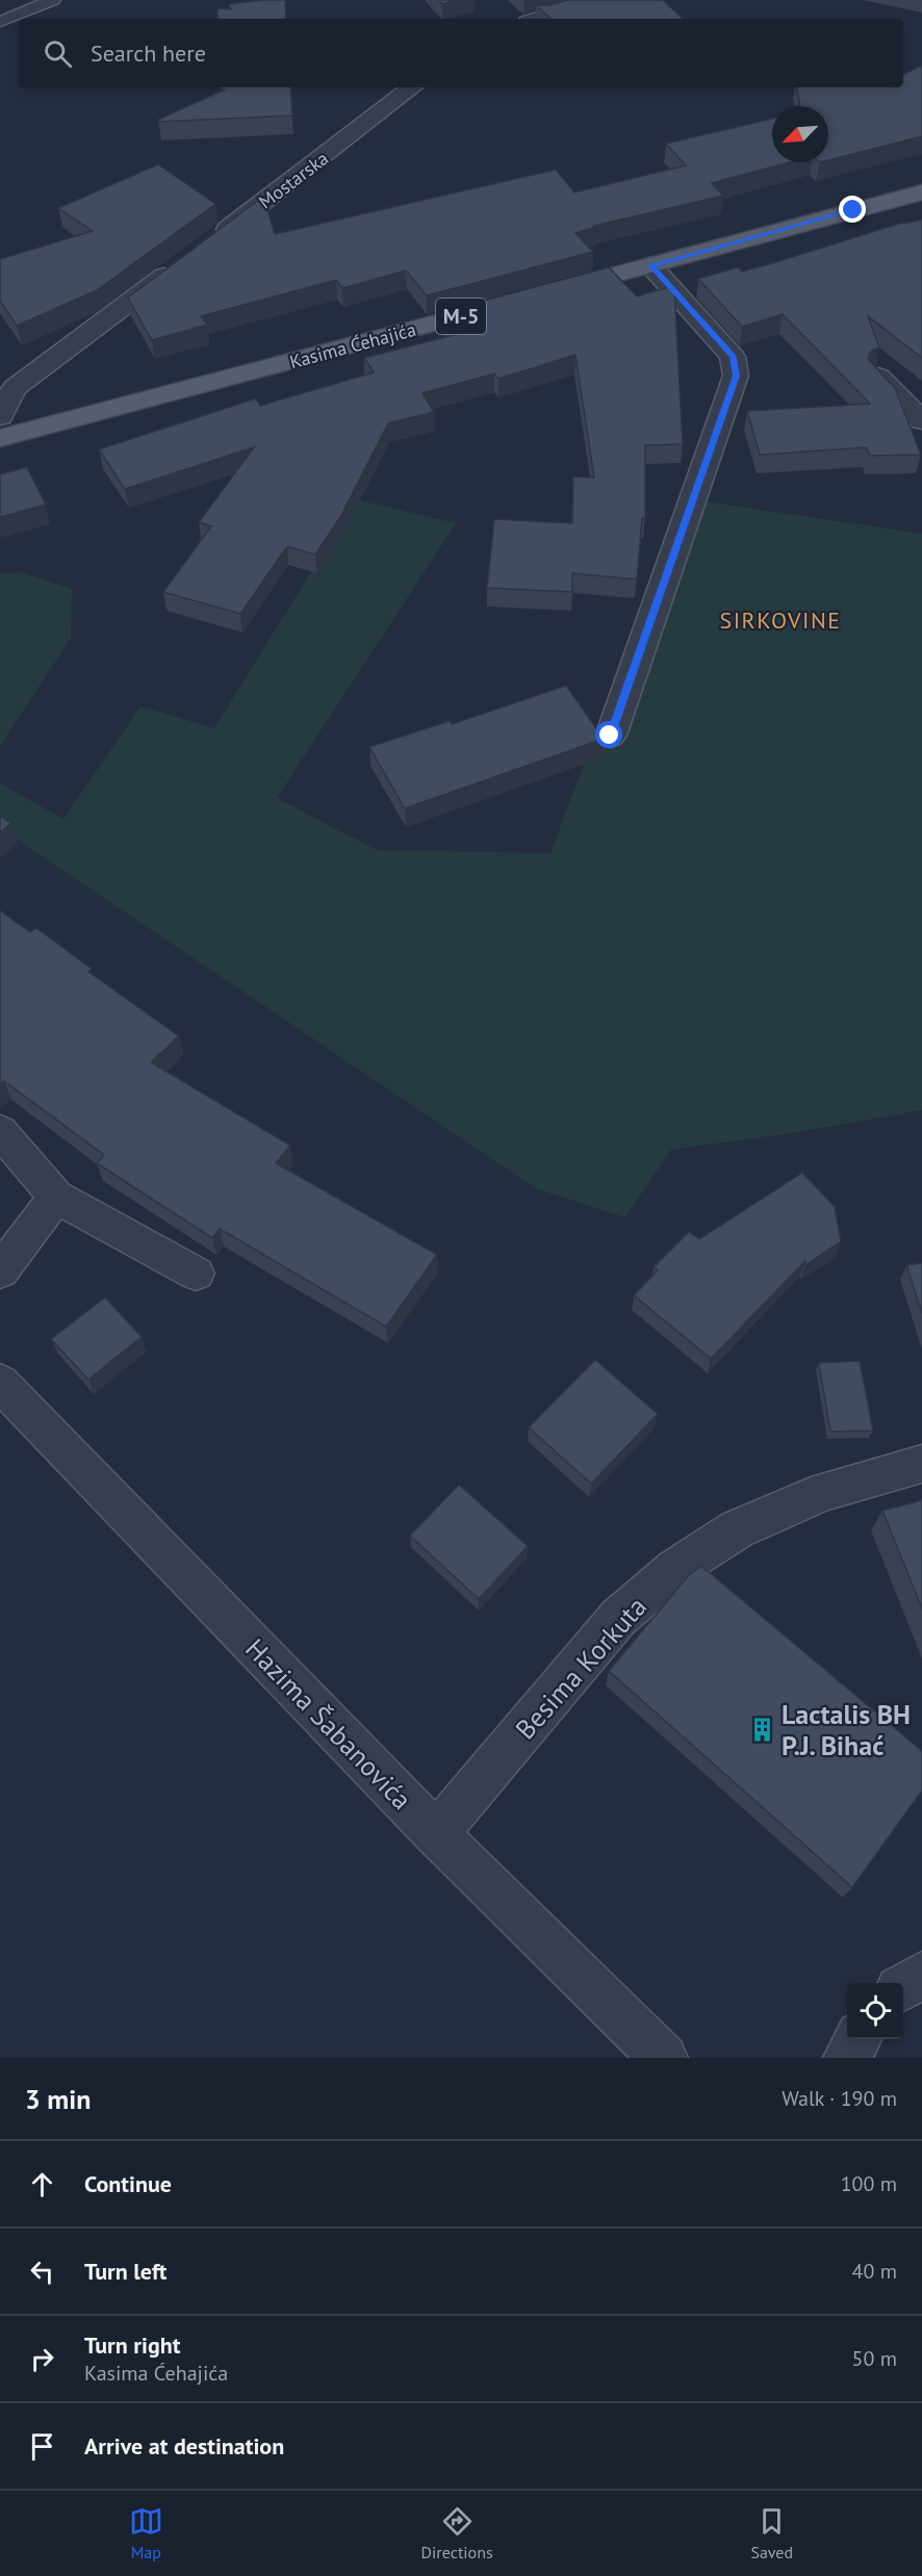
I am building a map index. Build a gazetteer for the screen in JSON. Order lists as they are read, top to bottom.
{
  "streets": {
    "main road": ["M-5", "Kasima Ćehajića"],
    "street": ["Mostarska", "Besima Korkuta", "Hazima Šabanovića"]
  },
  "crossings": [
    ["Besima Korkuta", "Hazima Šabanovića"]
  ],
  "districts": ["SIRKOVINE"],
  "places": {
    "building": ["Lactalis BH P.J. Bihać"]
  },
  "north": "bottom left",
  "page": {
    "search": "Search here",
    "heading": ["3 min", "Walk · 190 m"],
    "list": [
      ["Continue", "100 m"],
      ["Turn left", "40 m"],
      ["Turn right", "Kasima Ćehajića", "50 m"],
      "Arrive at destination"
    ],
    "nav": ["Map", "Directions", "Saved"]
  }
}
